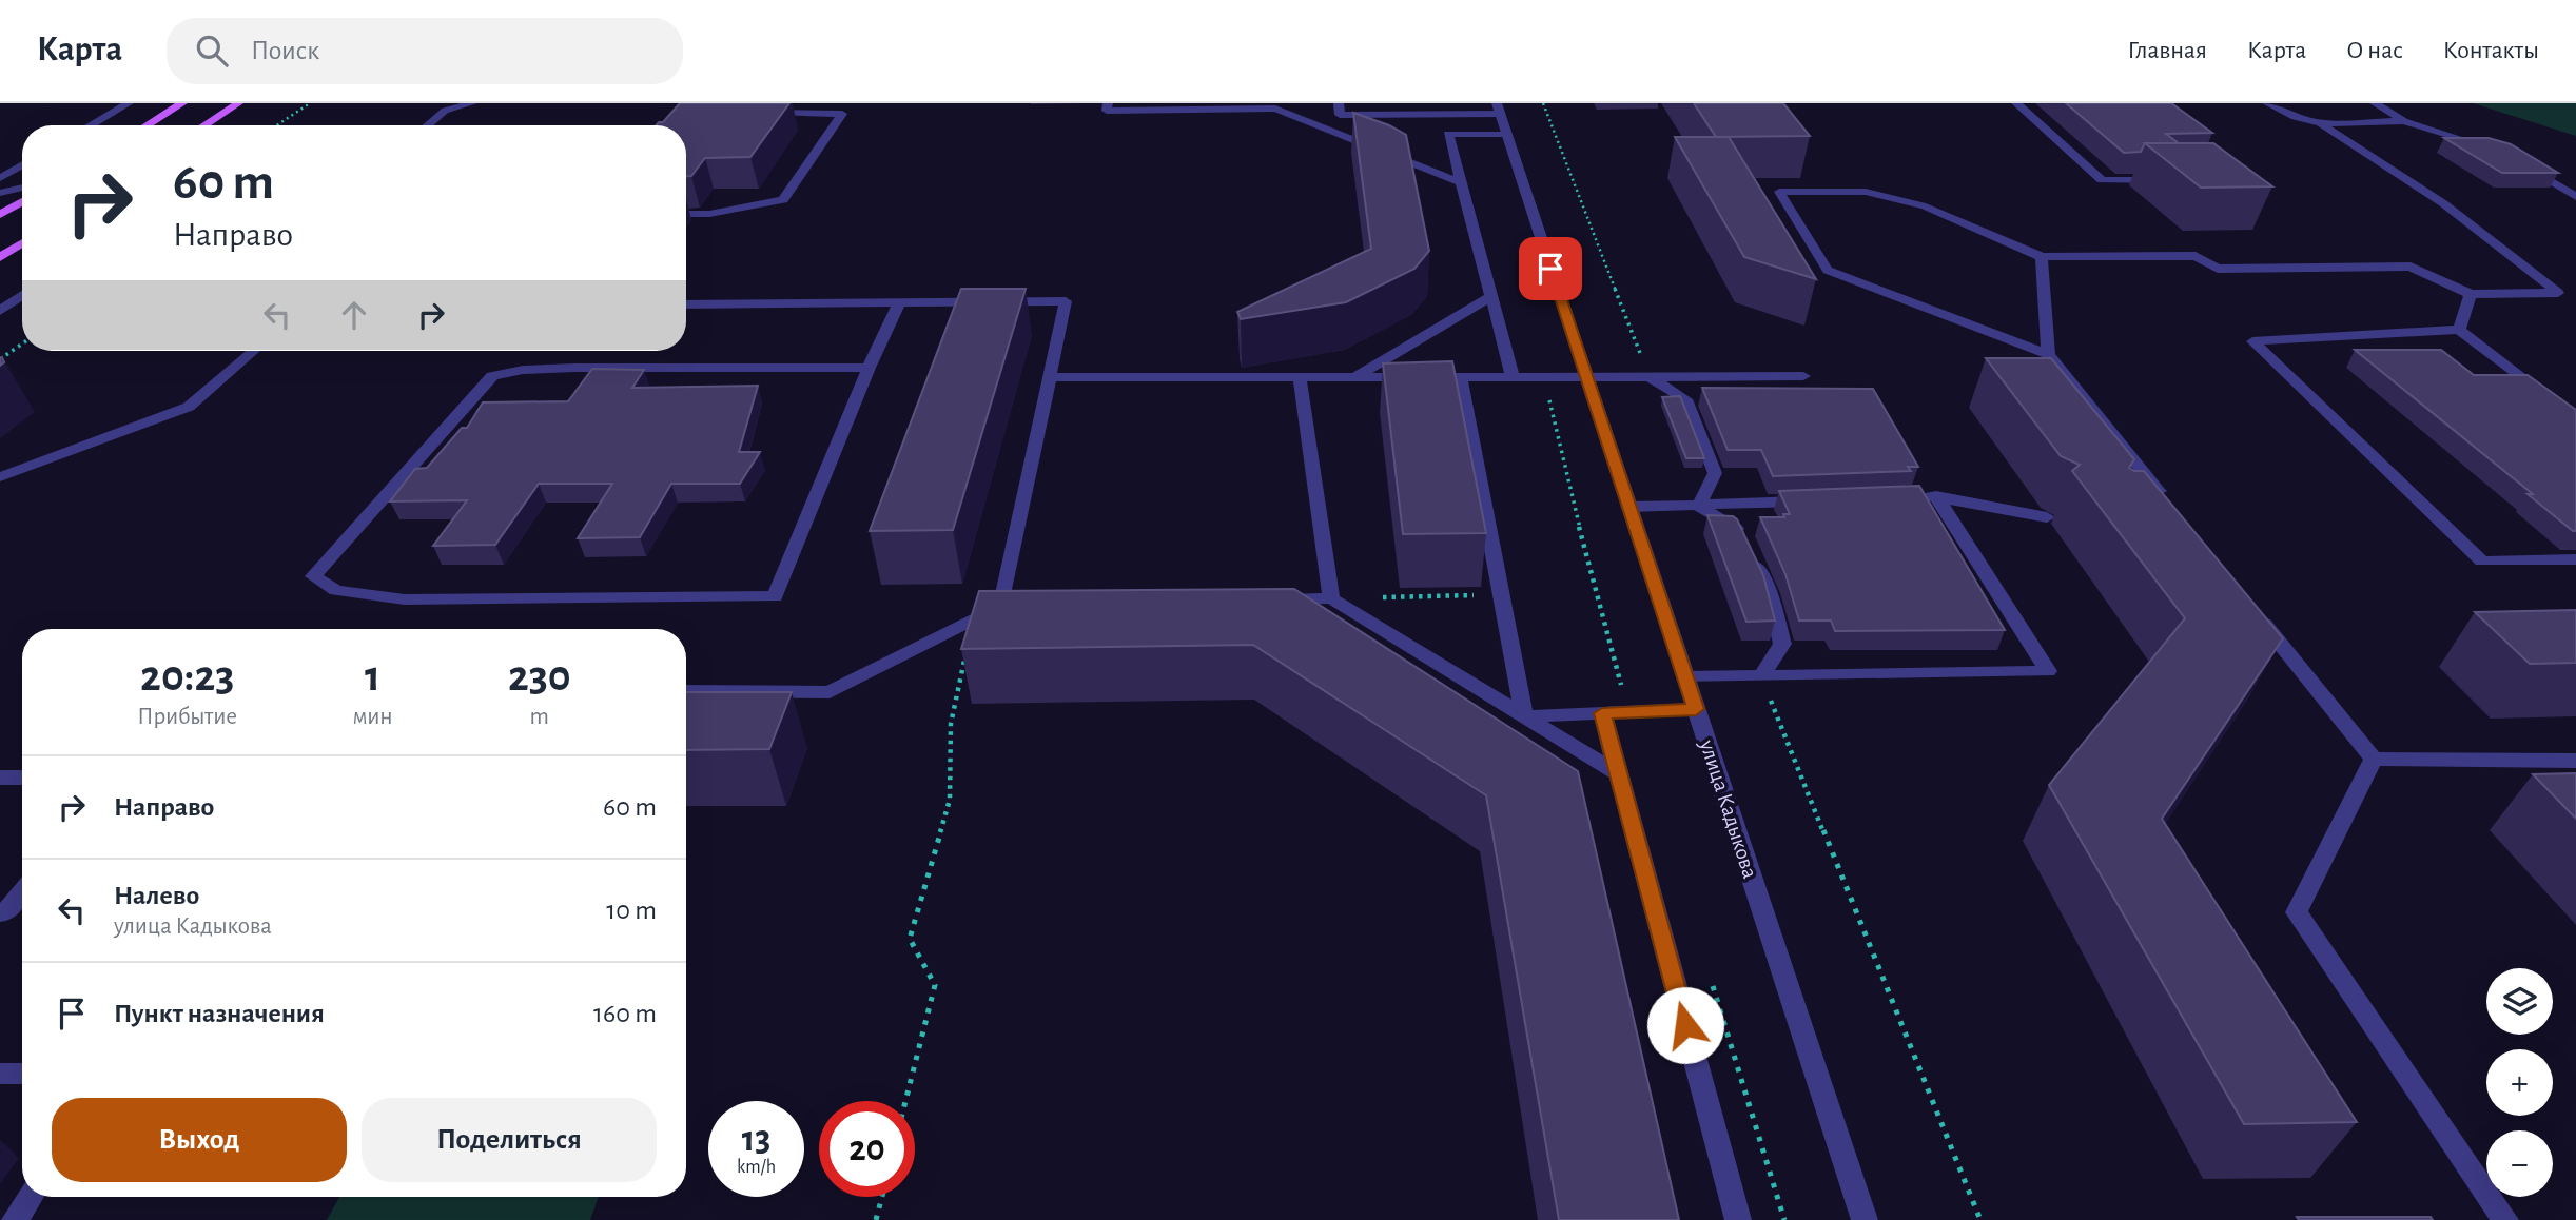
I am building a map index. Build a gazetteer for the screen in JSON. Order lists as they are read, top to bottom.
{
  "streets": {
    "street": ["улица Кадыкова"]
  },
  "page": {
    "header": "Карта",
    "search": "Поиск",
    "nav": [
      "Главная",
      "Карта",
      "О нас",
      "Контакты"
    ],
    "turn": ["60 m", "Направо"],
    "eta": [
      "20:23",
      "Прибытие",
      "1",
      "мин",
      "230",
      "m"
    ],
    "list": [
      {
        "name": "Направо",
        "value": "60 m"
      },
      {
        "name": "Налево",
        "note": "улица Кадыкова",
        "value": "10 m"
      },
      {
        "name": "Пункт назначения",
        "value": "160 m"
      }
    ],
    "map_buttons": ["+", "−"],
    "buttons": ["Выход", "Поделиться"],
    "speed": "13 km/h",
    "limit": "20"
  }
}
